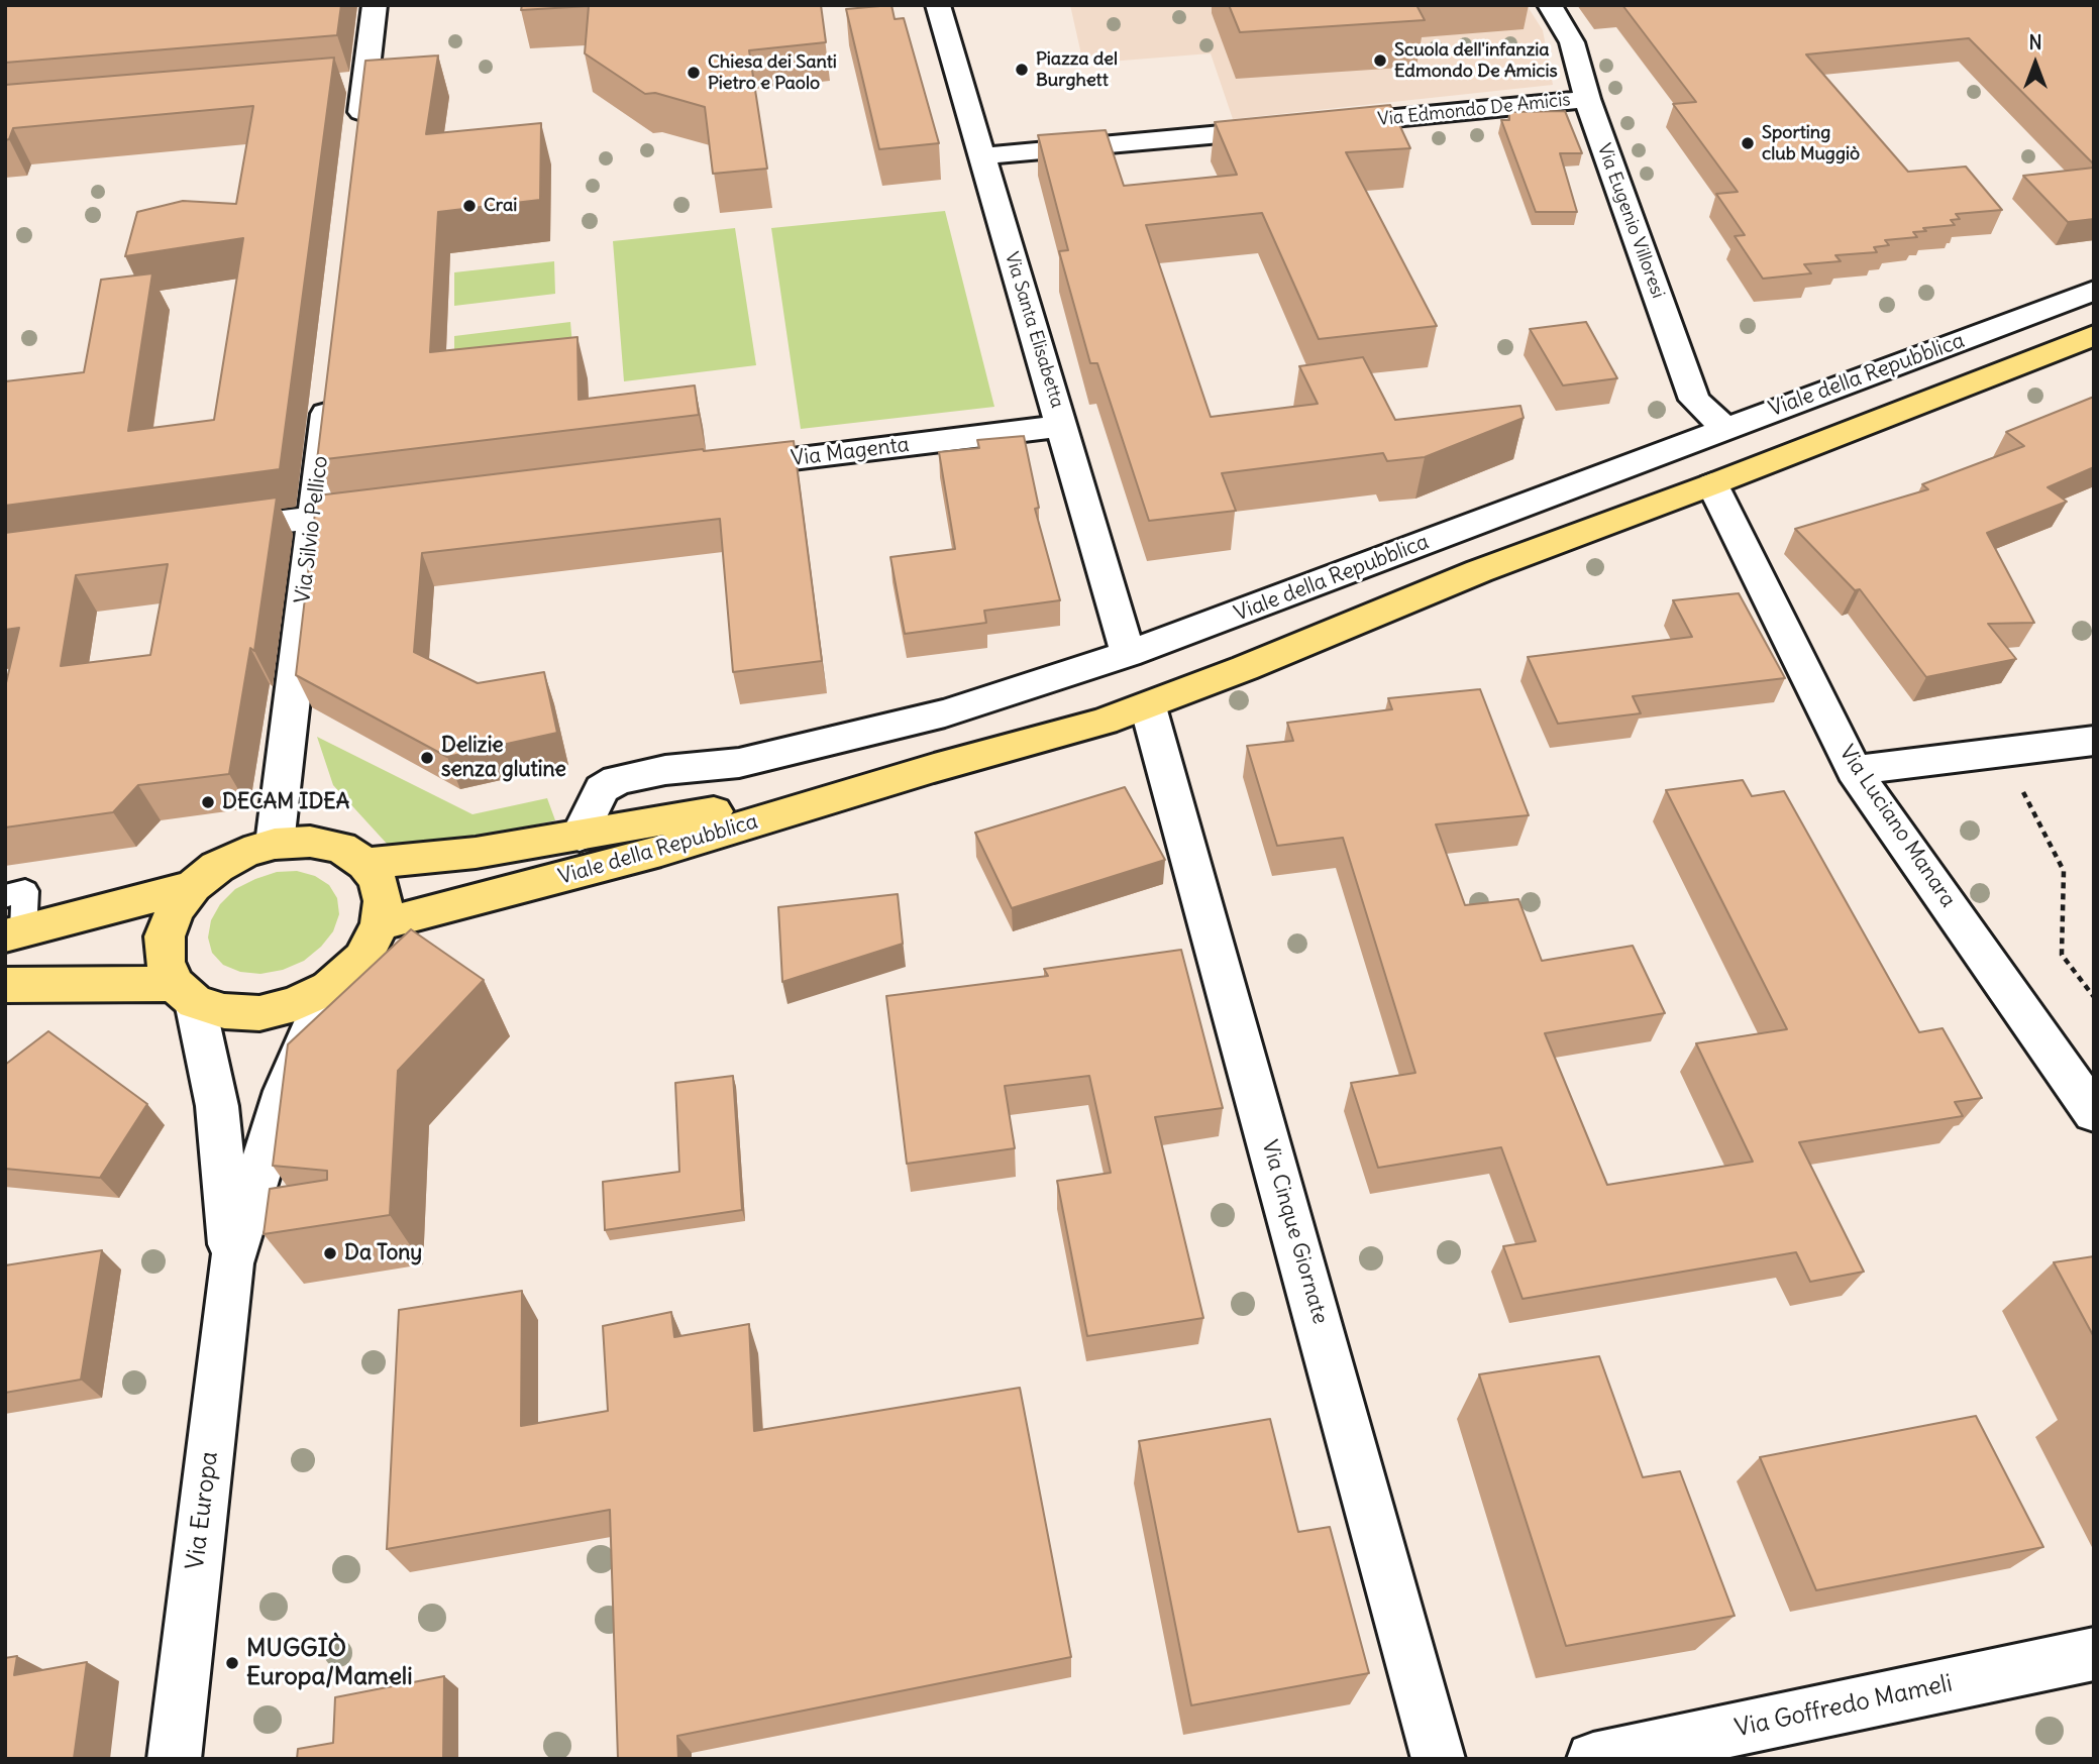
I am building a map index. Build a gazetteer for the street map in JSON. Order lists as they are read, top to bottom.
{
  "streets": {
    "main road": ["Viale della Repubblica"],
    "street": [
      "Via Edmondo De Amicis",
      "Via Eugenio Villoresi",
      "Via Santa Elisabetta",
      "Via Magenta",
      "Via Silvio Pellico",
      "Via Luciano Manara",
      "Via Cinque Giornate",
      "Via Europa",
      "Via Goffredo Mameli"
    ]
  },
  "crossings": [
    ["Via Edmondo De Amicis", "Via Eugenio Villoresi"],
    ["Via Eugenio Villoresi", "Viale della Repubblica"],
    ["Via Santa Elisabetta", "Viale della Repubblica"],
    ["Via Santa Elisabetta", "Via Magenta"],
    ["Viale della Repubblica", "Via Silvio Pellico"],
    ["Viale della Repubblica", "Via Luciano Manara"],
    ["Viale della Repubblica", "Via Cinque Giornate"],
    ["Viale della Repubblica", "Via Europa"],
    ["Via Silvio Pellico", "Via Europa"]
  ],
  "places": [
    "Scuola dell'infanzia Edmondo De Amicis",
    "Piazza del Burghett",
    "Chiesa dei Santi Pietro e Paolo",
    "Sporting club Muggiò",
    "Crai",
    "Delizie senza glutine",
    "DECAM IDEA",
    "Da Tony",
    "MUGGIÒ Europa/Mameli"
  ],
  "north": "top"
}
